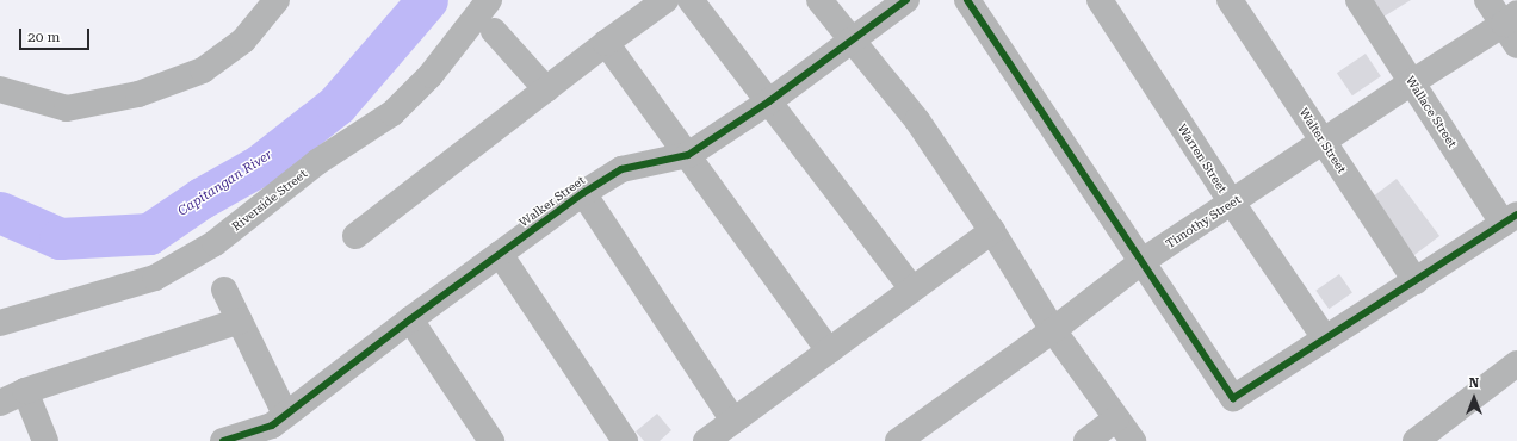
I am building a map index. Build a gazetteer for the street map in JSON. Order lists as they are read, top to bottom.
{
  "streets": {
    "street": [
      "Wallace Street",
      "Walter Street",
      "Warren Street",
      "Riverside Street",
      "Walker Street",
      "Timothy Street"
    ]
  },
  "crossings": [
    ["Wallace Street", "Timothy Street"],
    ["Walter Street", "Timothy Street"],
    ["Warren Street", "Timothy Street"]
  ],
  "water": ["Capitangan River"],
  "scale_bar": "20 m",
  "north": "top"
}
